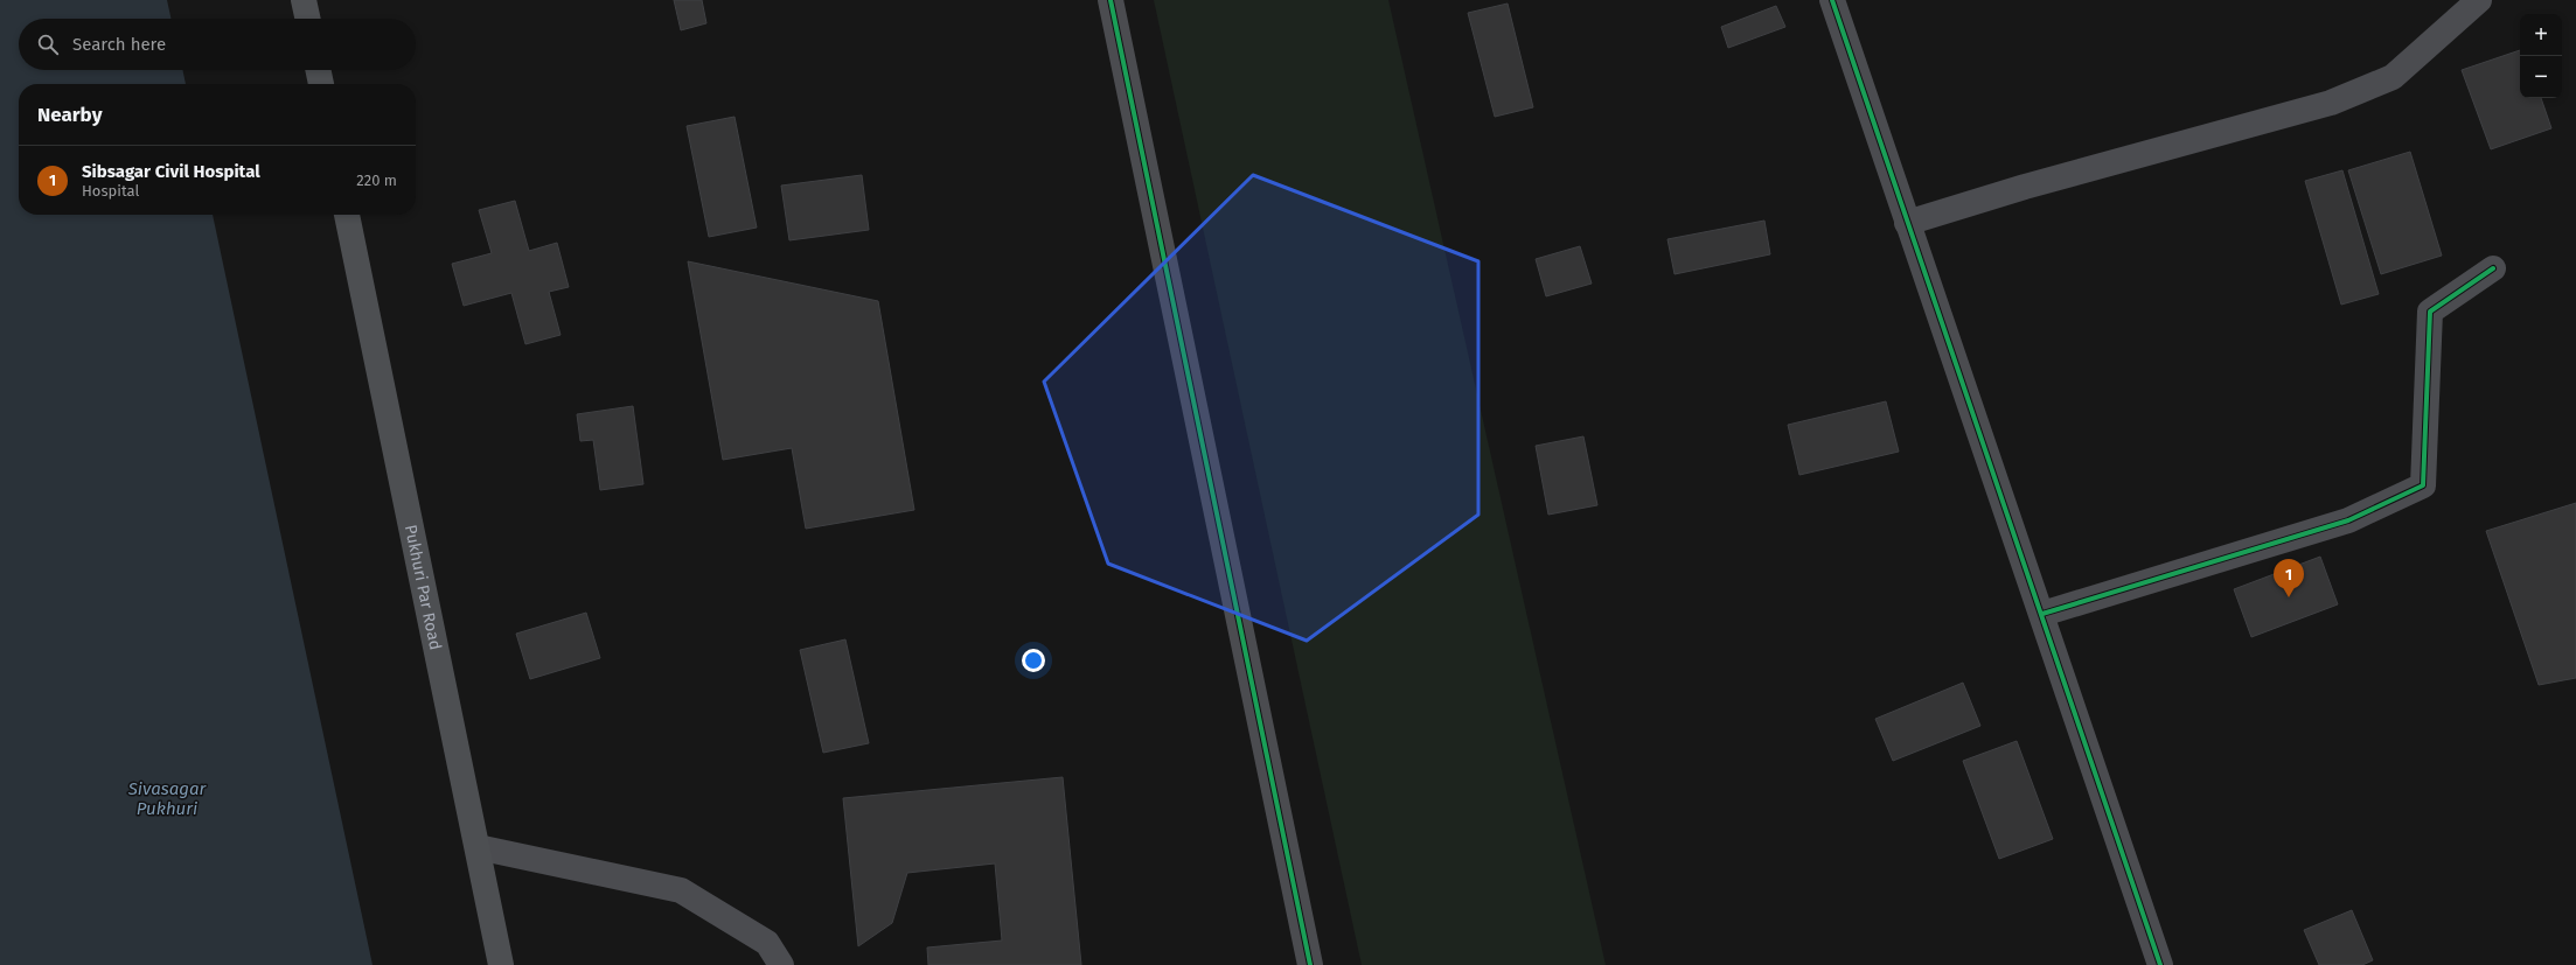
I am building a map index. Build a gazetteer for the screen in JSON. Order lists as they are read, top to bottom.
{
  "streets": {
    "main road": ["Pukhuri Par Road"]
  },
  "water": ["Sivasagar Pukhuri"],
  "page": {
    "map_buttons": ["+", "−"],
    "search": "Search here",
    "heading": "Nearby",
    "list": [
      {
        "mark": "1",
        "name": "Sibsagar Civil Hospital",
        "note": "Hospital",
        "value": "220 m"
      }
    ],
    "pins": "1"
  }
}
